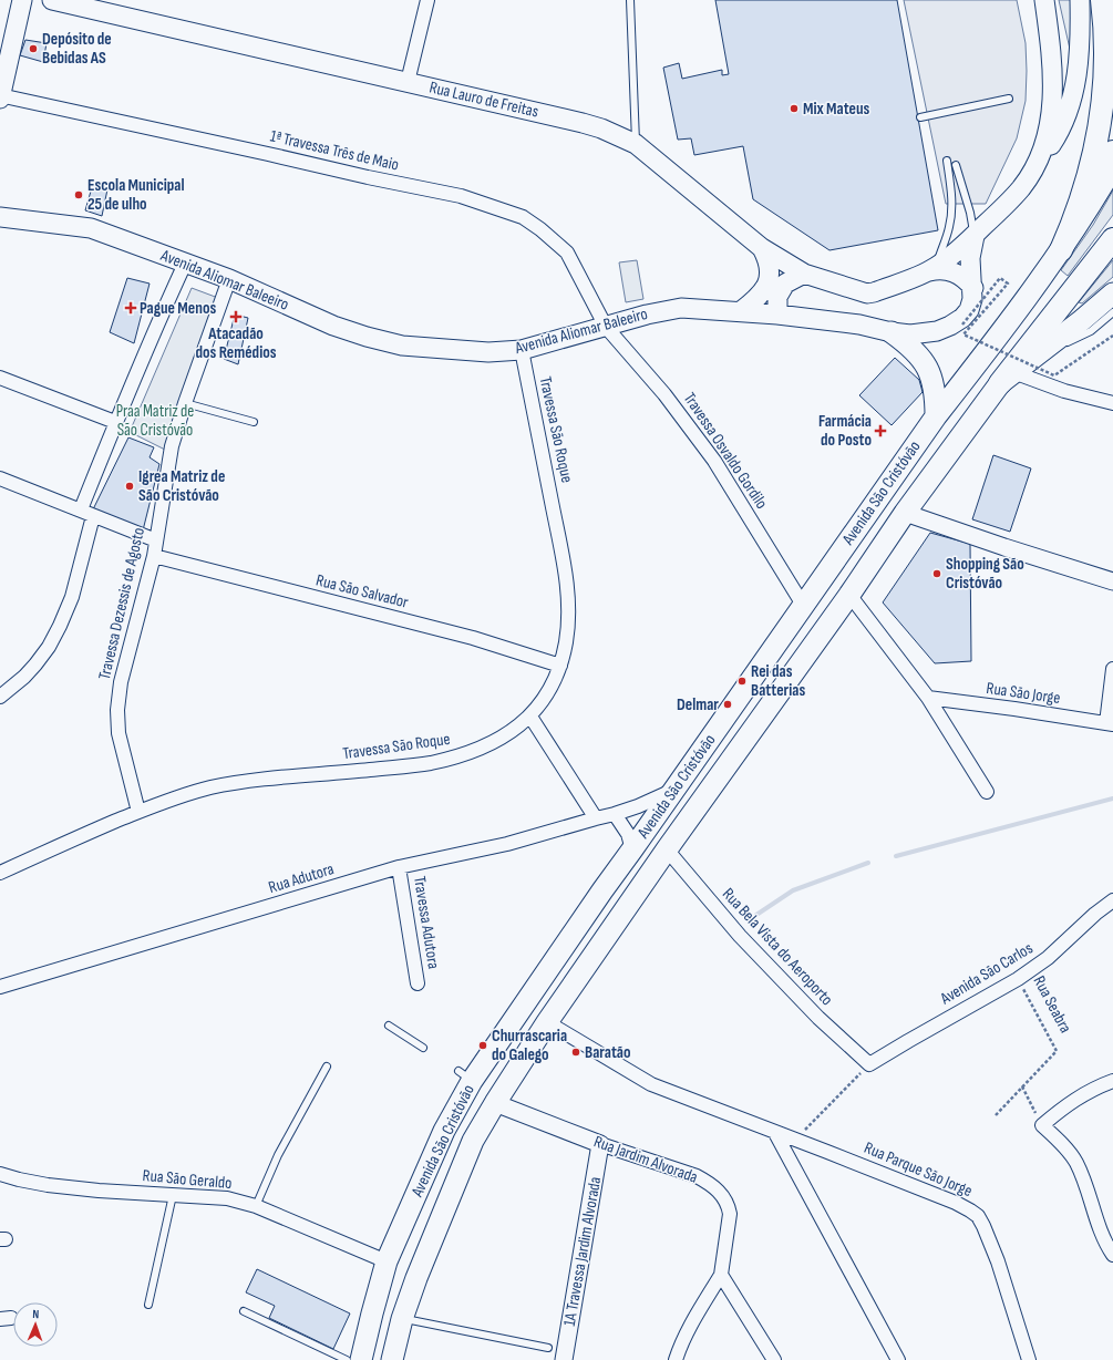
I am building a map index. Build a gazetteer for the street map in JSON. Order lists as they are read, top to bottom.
{
  "streets": {
    "main road": ["Rua Lauro de Freitas", "Avenida Aliomar Baleeiro", "Avenida São Cristóvão"],
    "street": [
      "1ª Travessa Três de Maio",
      "Travessa São Roque",
      "Travessa Osvaldo Gordilo",
      "Rua São Salvador",
      "Travessa Dezessis de Agosto",
      "Rua São Jorge",
      "Rua Adutora",
      "Travessa Adutora",
      "Rua Bela Vista do Aeroporto",
      "Avenida São Carlos",
      "Rua Jardim Alvorada",
      "Rua Parque São Jorge",
      "Rua São Geraldo",
      "1A Travessa Jardim Alvorada"
    ],
    "path": ["Rua Seabra"]
  },
  "crossings": [
    ["1ª Travessa Três de Maio", "Avenida Aliomar Baleeiro"],
    ["1ª Travessa Três de Maio", "Travessa Osvaldo Gordilo"],
    ["Avenida Aliomar Baleeiro", "Travessa São Roque"],
    ["Avenida Aliomar Baleeiro", "Travessa Osvaldo Gordilo"],
    ["Avenida Aliomar Baleeiro", "Travessa Dezessis de Agosto"],
    ["Travessa São Roque", "Rua São Salvador"],
    ["Travessa São Roque", "Travessa Dezessis de Agosto"],
    ["Travessa Osvaldo Gordilo", "Avenida São Cristóvão"],
    ["Avenida São Cristóvão", "Rua Adutora"],
    ["Avenida São Cristóvão", "Rua Bela Vista do Aeroporto"],
    ["Avenida São Cristóvão", "Rua Jardim Alvorada"],
    ["Avenida São Cristóvão", "Rua Parque São Jorge"],
    ["Avenida São Cristóvão", "Rua São Geraldo"],
    ["Rua São Salvador", "Travessa Dezessis de Agosto"],
    ["Rua Adutora", "Travessa Adutora"],
    ["Rua Bela Vista do Aeroporto", "Avenida São Carlos"],
    ["Avenida São Carlos", "Rua Seabra"],
    ["Rua Jardim Alvorada", "1A Travessa Jardim Alvorada"]
  ],
  "parks": ["Praa Matriz de São Cristóvão"],
  "places": {
    "other": [
      "Depósito de Bebidas AS",
      "Mix Mateus",
      "Escola Municipal 25 de ulho",
      "Igrea Matriz de São Cristóvão",
      "Shopping São Cristóvão",
      "Rei das Batterias",
      "Delmar",
      "Churrascaria do Galego",
      "Baratão"
    ],
    "health": ["Pague Menos", "Atacadão dos Remédios", "Farmácia do Posto"]
  },
  "north": "top"
}
